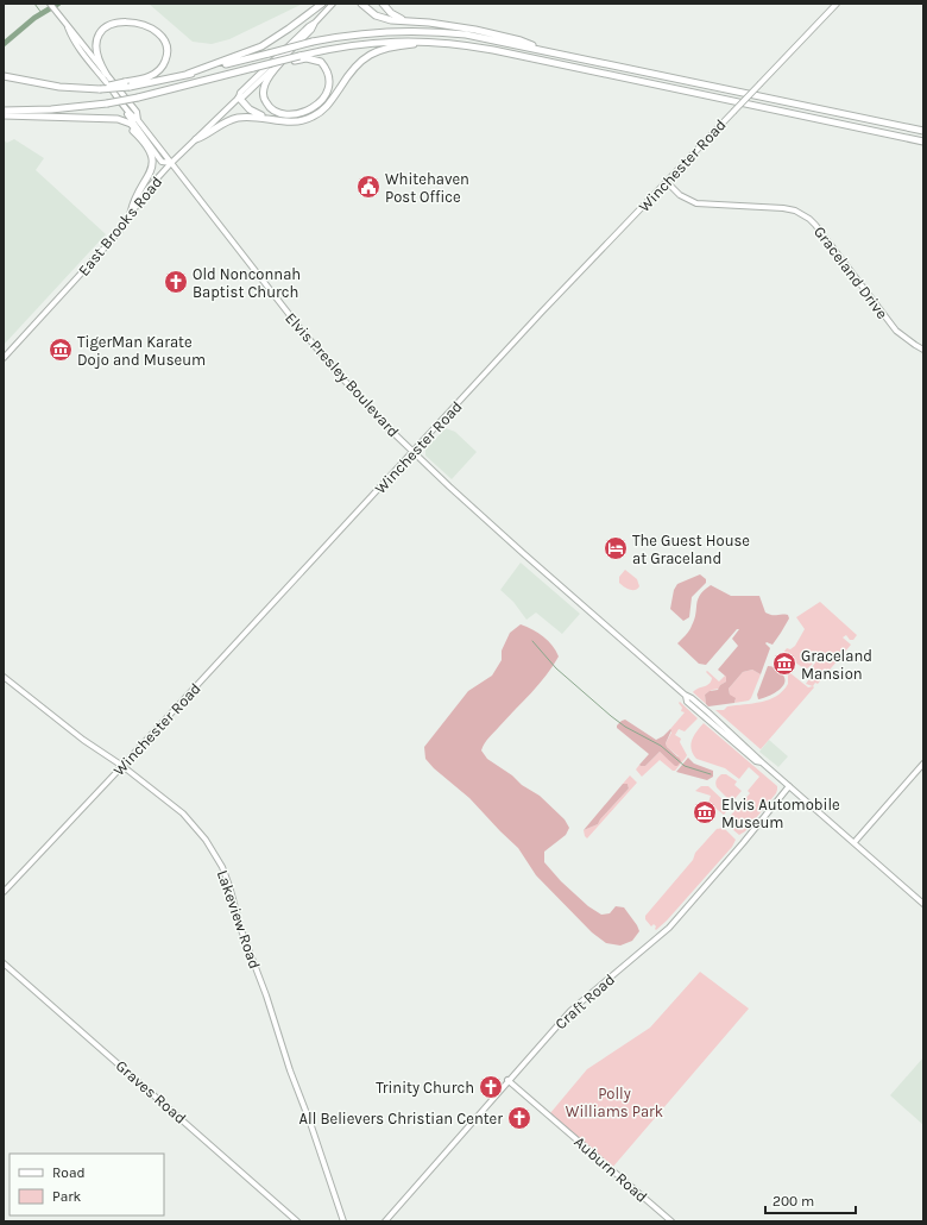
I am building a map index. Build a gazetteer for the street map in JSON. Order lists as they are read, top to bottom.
{
  "streets": {
    "main road": [
      "Winchester Road",
      "East Brooks Road",
      "Graceland Drive",
      "Elvis Presley Boulevard",
      "Lakeview Road",
      "Craft Road",
      "Graves Road",
      "Auburn Road"
    ]
  },
  "crossings": [
    ["Winchester Road", "Graceland Drive"],
    ["Winchester Road", "Elvis Presley Boulevard"],
    ["Winchester Road", "Lakeview Road"],
    ["East Brooks Road", "Elvis Presley Boulevard"],
    ["Elvis Presley Boulevard", "Craft Road"],
    ["Craft Road", "Auburn Road"]
  ],
  "parks": ["Polly Williams Park"],
  "places": {
    "public building": ["Whitehaven Post Office"],
    "church": ["Old Nonconnah Baptist Church", "Trinity Church", "All Believers Christian Center"],
    "museum": ["TigerMan Karate Dojo and Museum", "Graceland Mansion", "Elvis Automobile Museum"],
    "hotel": ["The Guest House at Graceland"]
  },
  "legend": ["Road", "Park"],
  "scale_bar": "200 m"
}
